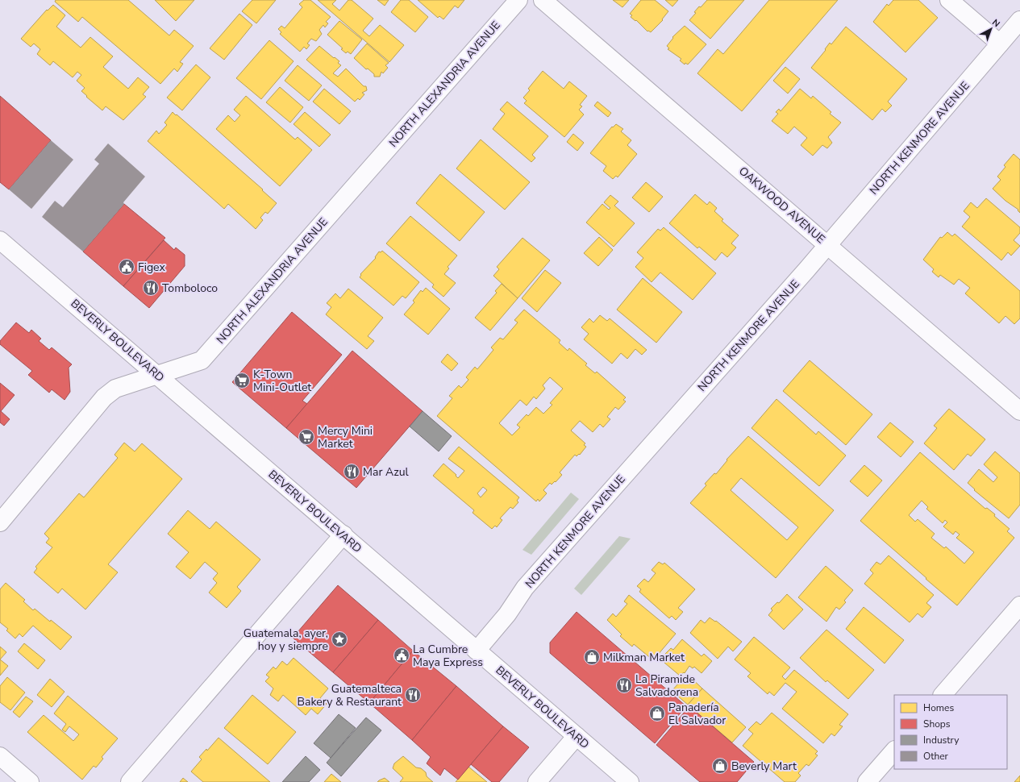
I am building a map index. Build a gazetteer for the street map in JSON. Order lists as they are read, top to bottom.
{
  "streets": {
    "street": [
      "NORTH ALEXANDRIA AVENUE",
      "NORTH KENMORE AVENUE",
      "OAKWOOD AVENUE",
      "BEVERLY BOULEVARD"
    ]
  },
  "crossings": [
    ["NORTH ALEXANDRIA AVENUE", "BEVERLY BOULEVARD"],
    ["NORTH KENMORE AVENUE", "OAKWOOD AVENUE"],
    ["NORTH KENMORE AVENUE", "BEVERLY BOULEVARD"]
  ],
  "places": {
    "public building": ["Figex", "La Cumbre Maya Express"],
    "restaurant": [
      "Tomboloco",
      "Mar Azul",
      "La Piramide Salvadorena",
      "Guatemalteca Bakery & Restaurant"
    ],
    "supermarket": ["K-Town Mini-Outlet", "Mercy Mini Market"],
    "place": ["Guatemala, ayer, hoy y siempre"],
    "shop": ["Milkman Market", "Panadería El Salvador", "Beverly Mart"]
  },
  "legend": [
    "Homes",
    "Shops",
    "Industry",
    "Other"
  ],
  "north": "top right"
}
